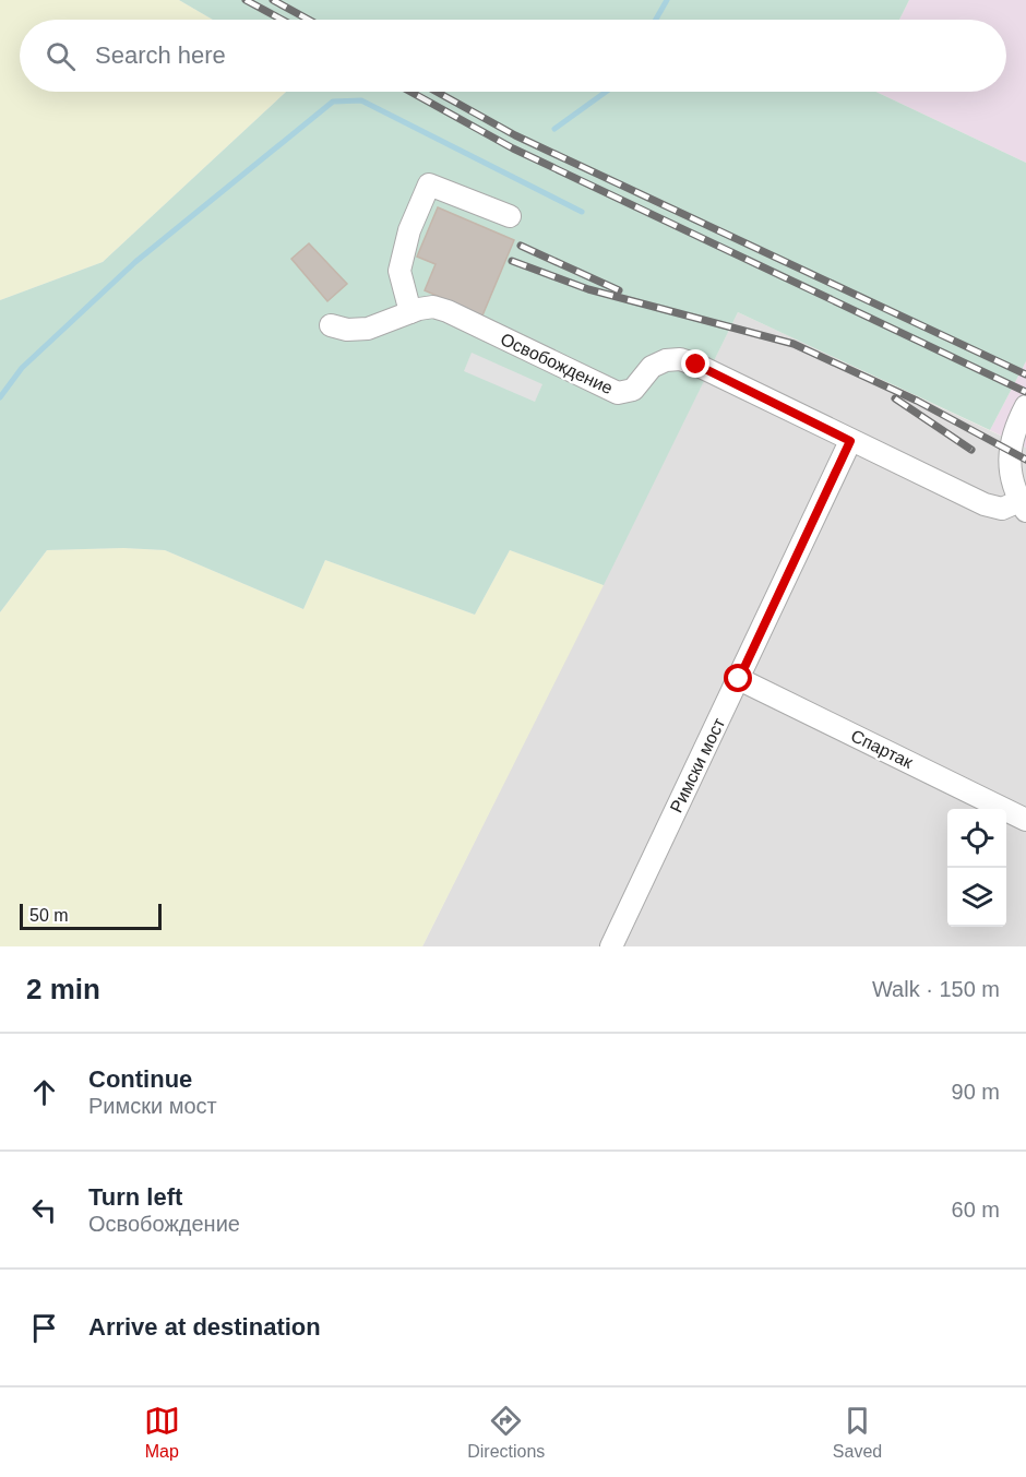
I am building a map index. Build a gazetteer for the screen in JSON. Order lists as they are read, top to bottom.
{
  "streets": {
    "street": ["Освобождение", "Спартак", "Римски мост"]
  },
  "crossings": [
    ["Освобождение", "Римски мост"],
    ["Спартак", "Римски мост"]
  ],
  "scale_bar": "50 m",
  "page": {
    "search": "Search here",
    "scale": "50 m",
    "heading": ["2 min", "Walk · 150 m"],
    "list": [
      ["Continue", "Римски мост", "90 m"],
      ["Turn left", "Освобождение", "60 m"],
      "Arrive at destination"
    ],
    "nav": ["Map", "Directions", "Saved"]
  }
}
